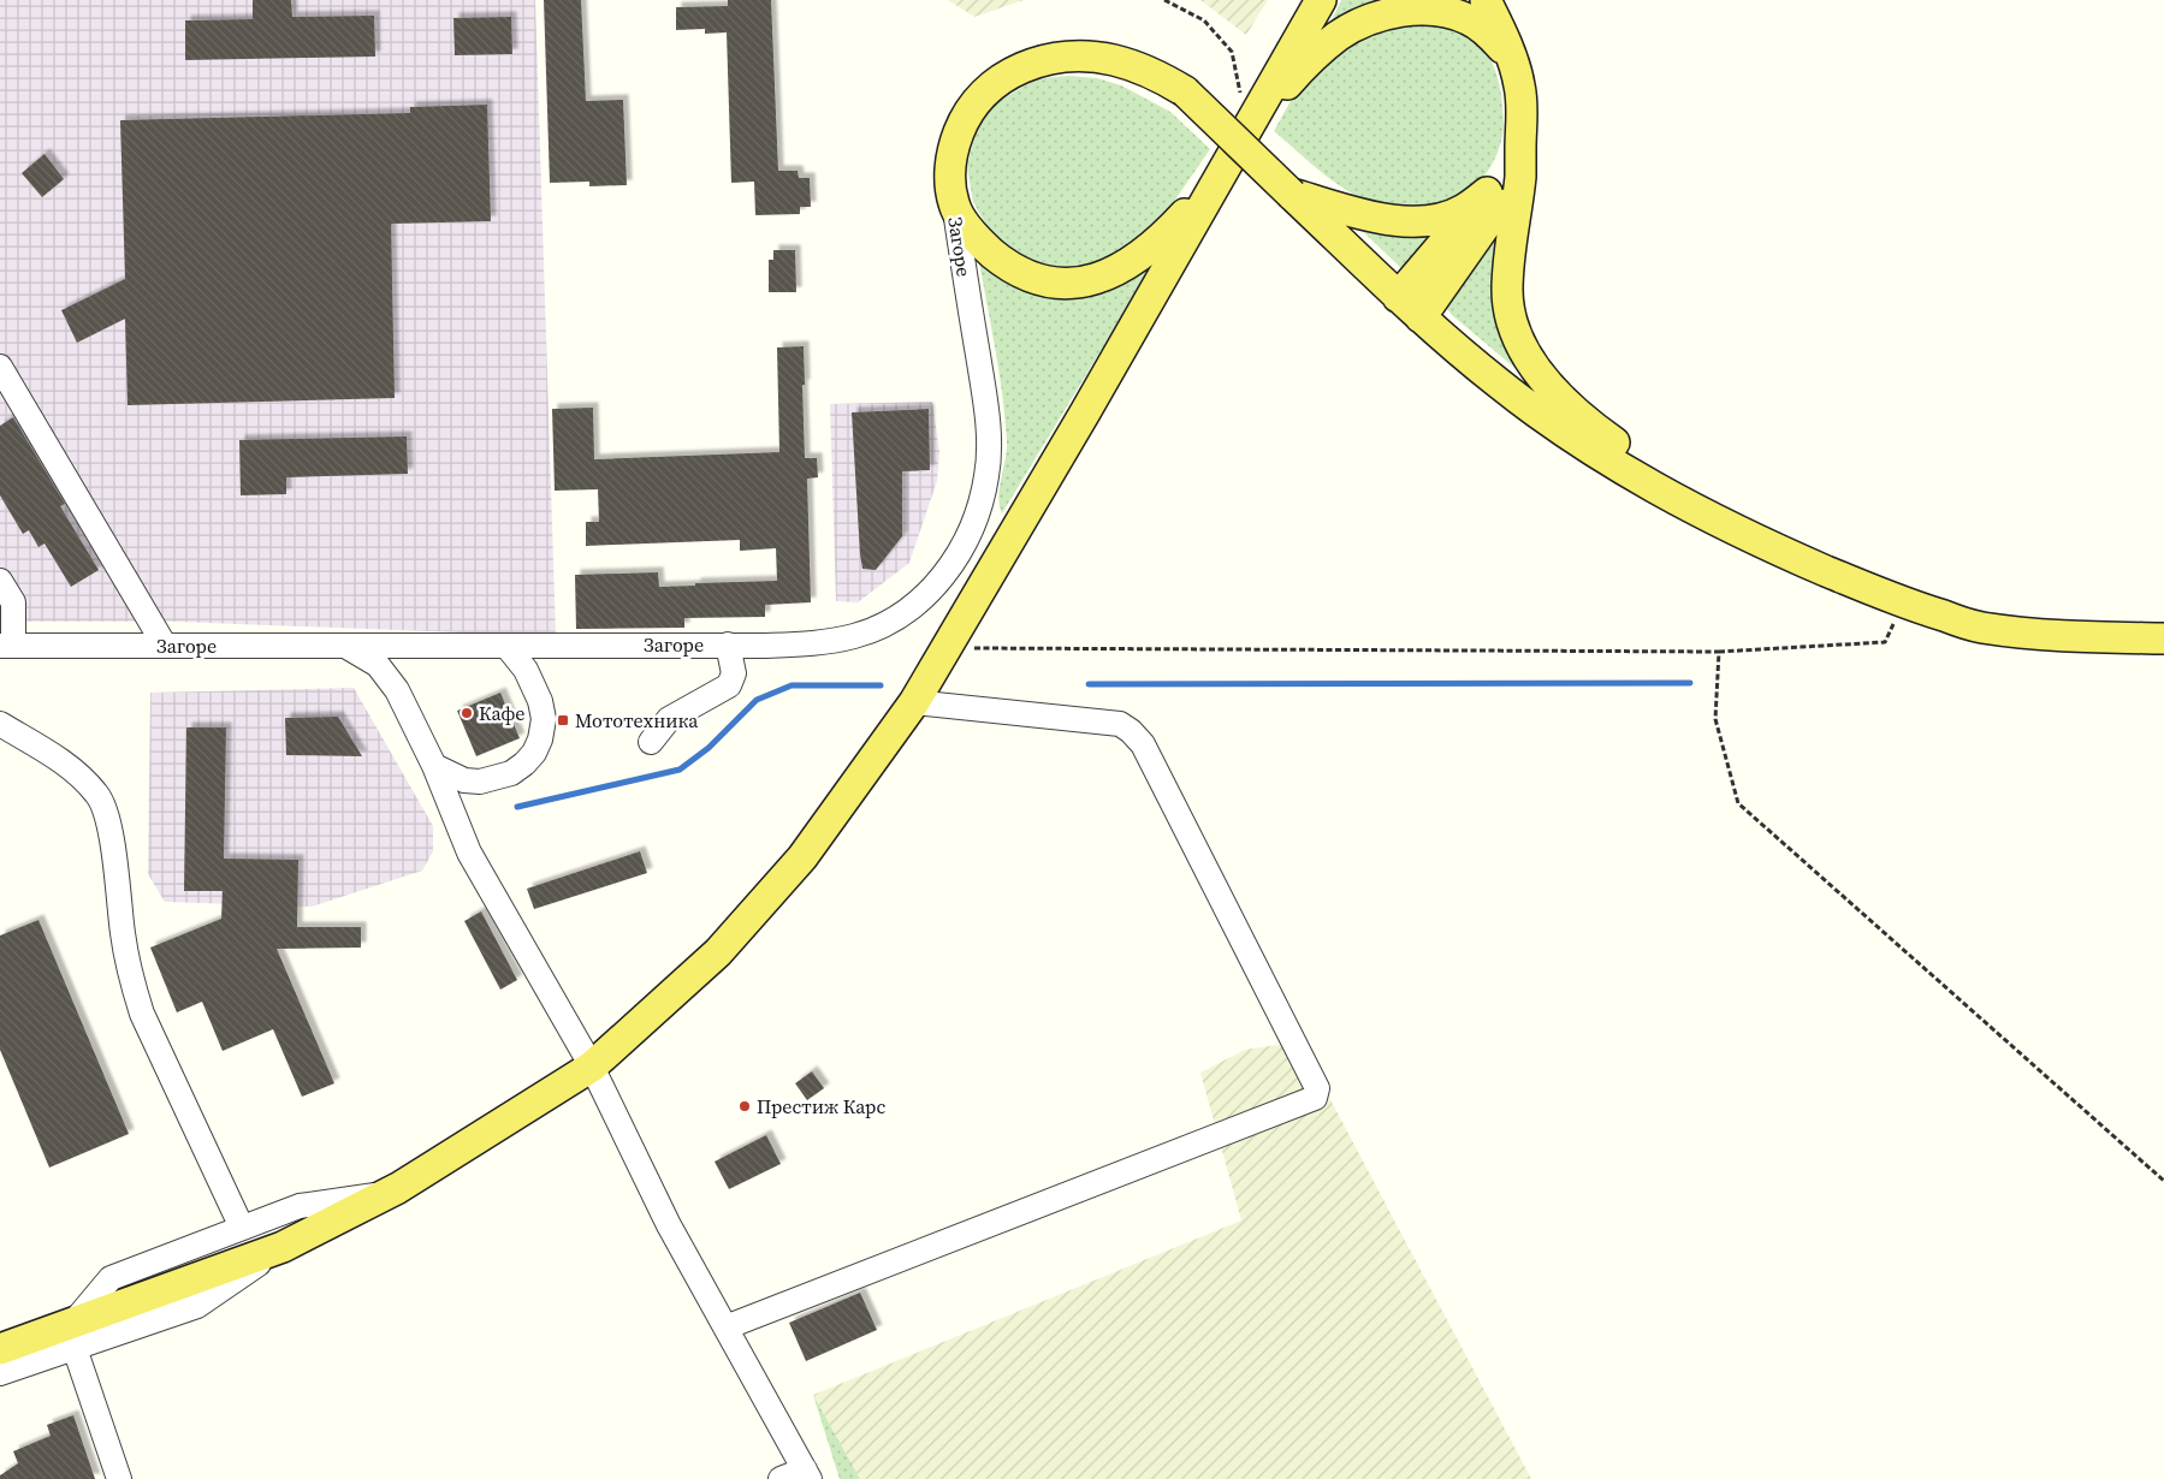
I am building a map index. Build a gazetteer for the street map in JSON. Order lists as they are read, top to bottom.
{
  "streets": {
    "street": ["Загоре"]
  },
  "places": {
    "other": ["Кафе", "Престиж Карс"],
    "transit": ["Мототехника"]
  }
}
